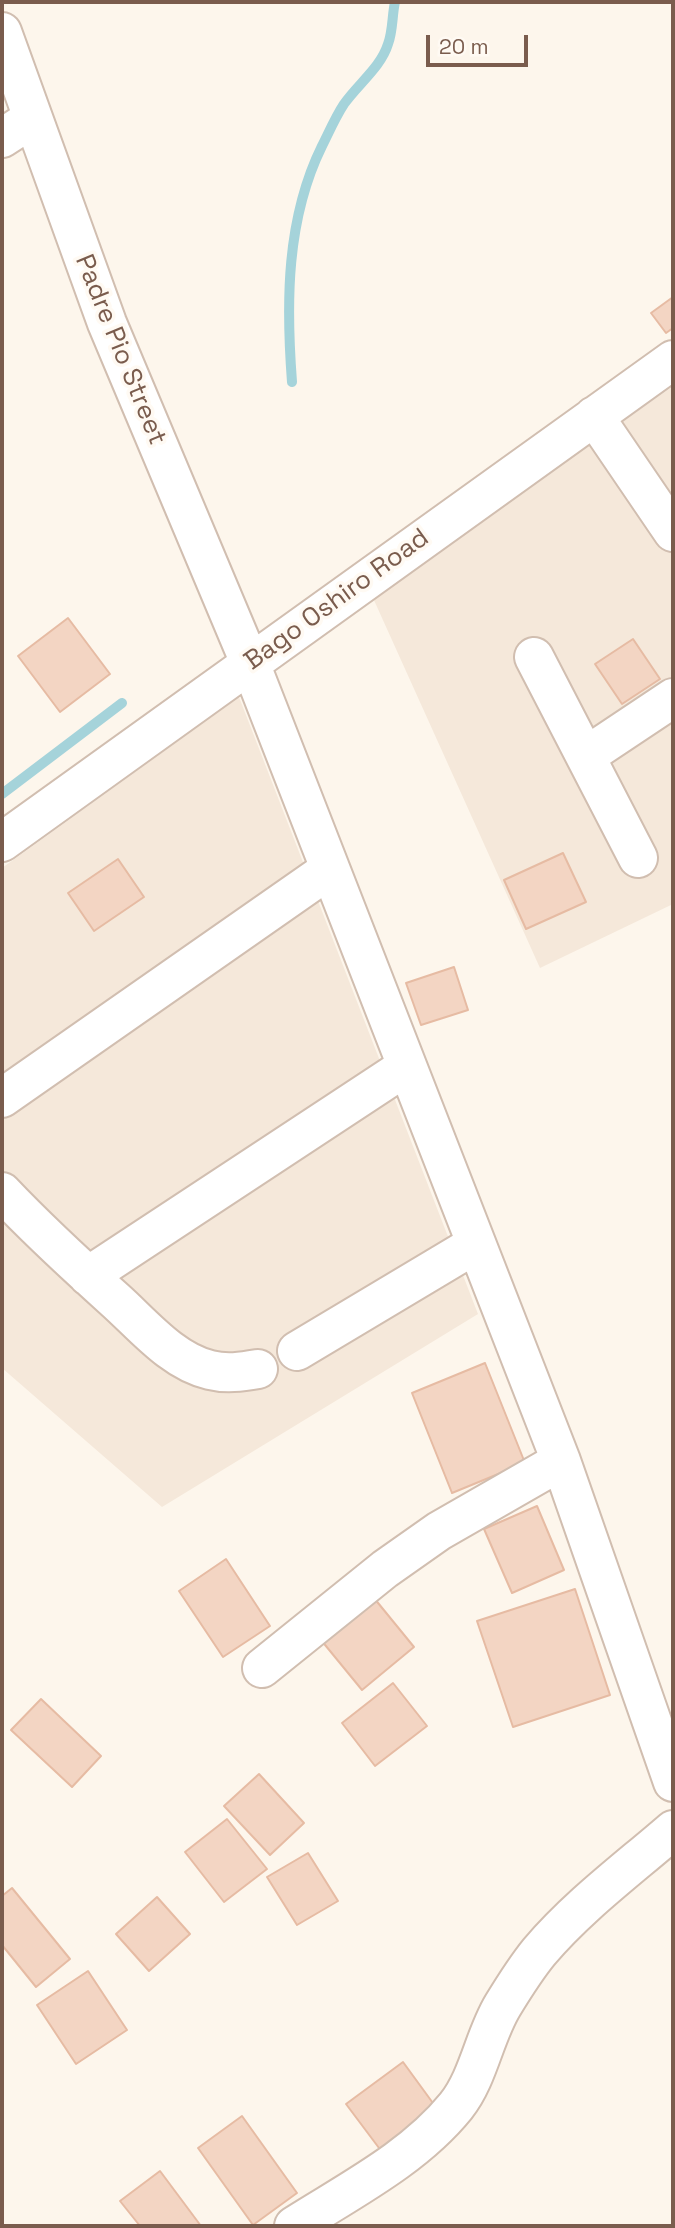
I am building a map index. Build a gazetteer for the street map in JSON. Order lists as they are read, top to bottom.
{
  "streets": {
    "street": ["Padre Pio Street", "Bago Oshiro Road"]
  },
  "crossings": [
    ["Padre Pio Street", "Bago Oshiro Road"]
  ],
  "scale_bar": "20 m"
}
